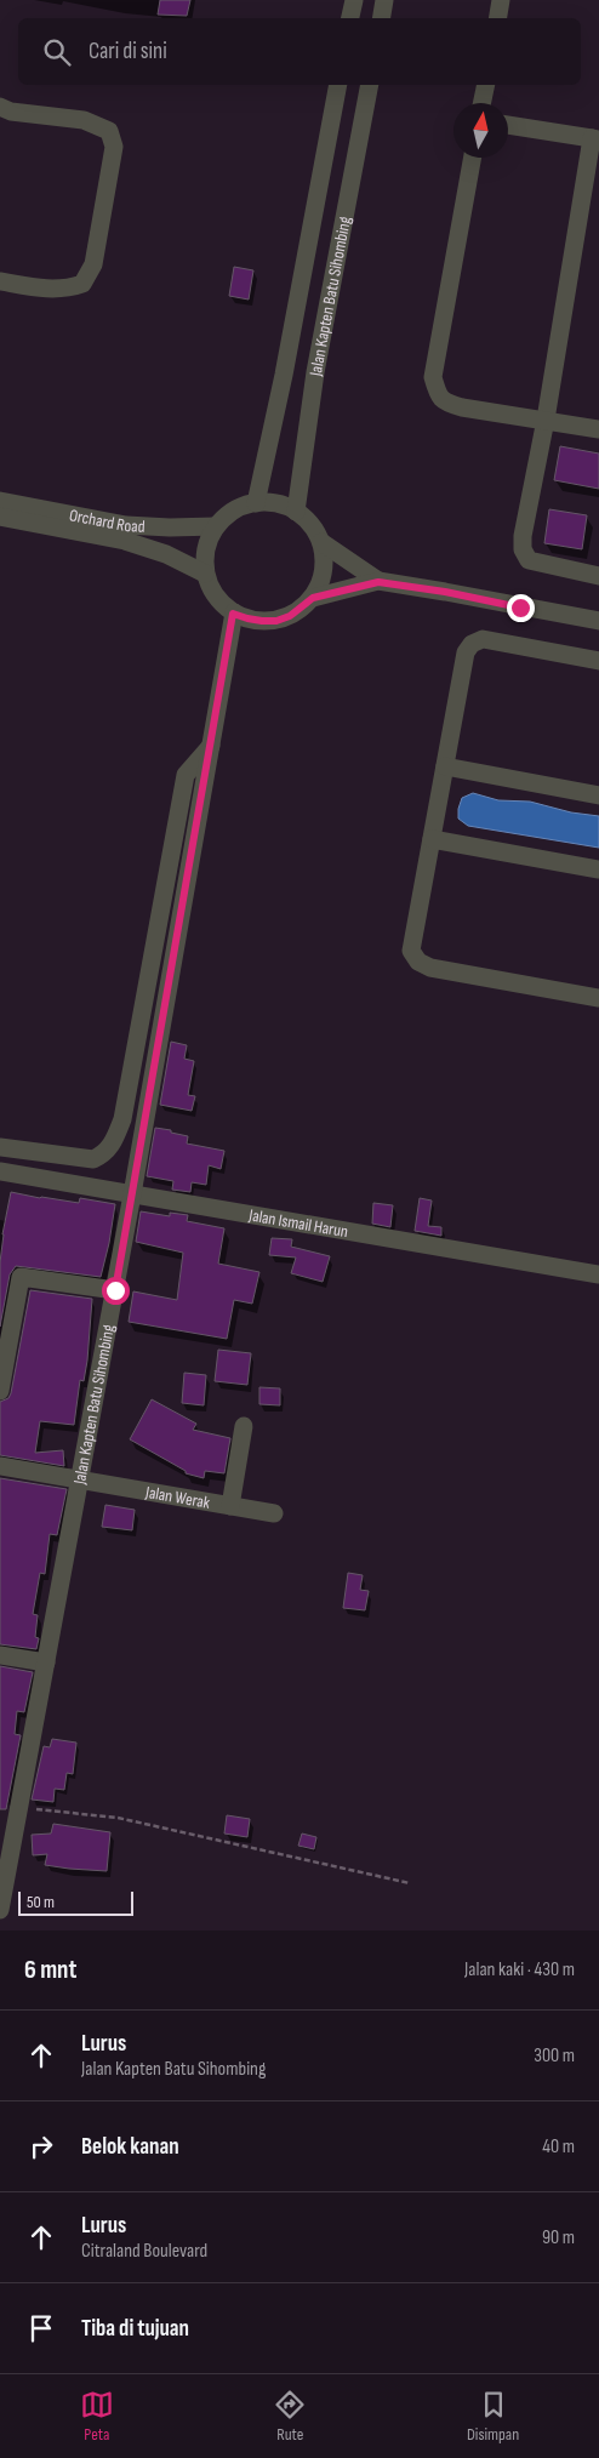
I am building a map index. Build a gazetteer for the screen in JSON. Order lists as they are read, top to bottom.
{
  "streets": {
    "street": [
      "Jalan Kapten Batu Sihombing",
      "Orchard Road",
      "Jalan Ismail Harun",
      "Jalan Werak"
    ]
  },
  "crossings": [
    ["Jalan Kapten Batu Sihombing", "Orchard Road"],
    ["Jalan Kapten Batu Sihombing", "Jalan Ismail Harun"],
    ["Jalan Kapten Batu Sihombing", "Jalan Werak"]
  ],
  "scale_bar": "50 m",
  "north": "top",
  "page": {
    "search": "Cari di sini",
    "scale": "50 m",
    "heading": ["6 mnt", "Jalan kaki · 430 m"],
    "list": [
      ["Lurus", "Jalan Kapten Batu Sihombing", "300 m"],
      ["Belok kanan", "40 m"],
      ["Lurus", "Citraland Boulevard", "90 m"],
      "Tiba di tujuan"
    ],
    "nav": ["Peta", "Rute", "Disimpan"]
  }
}
